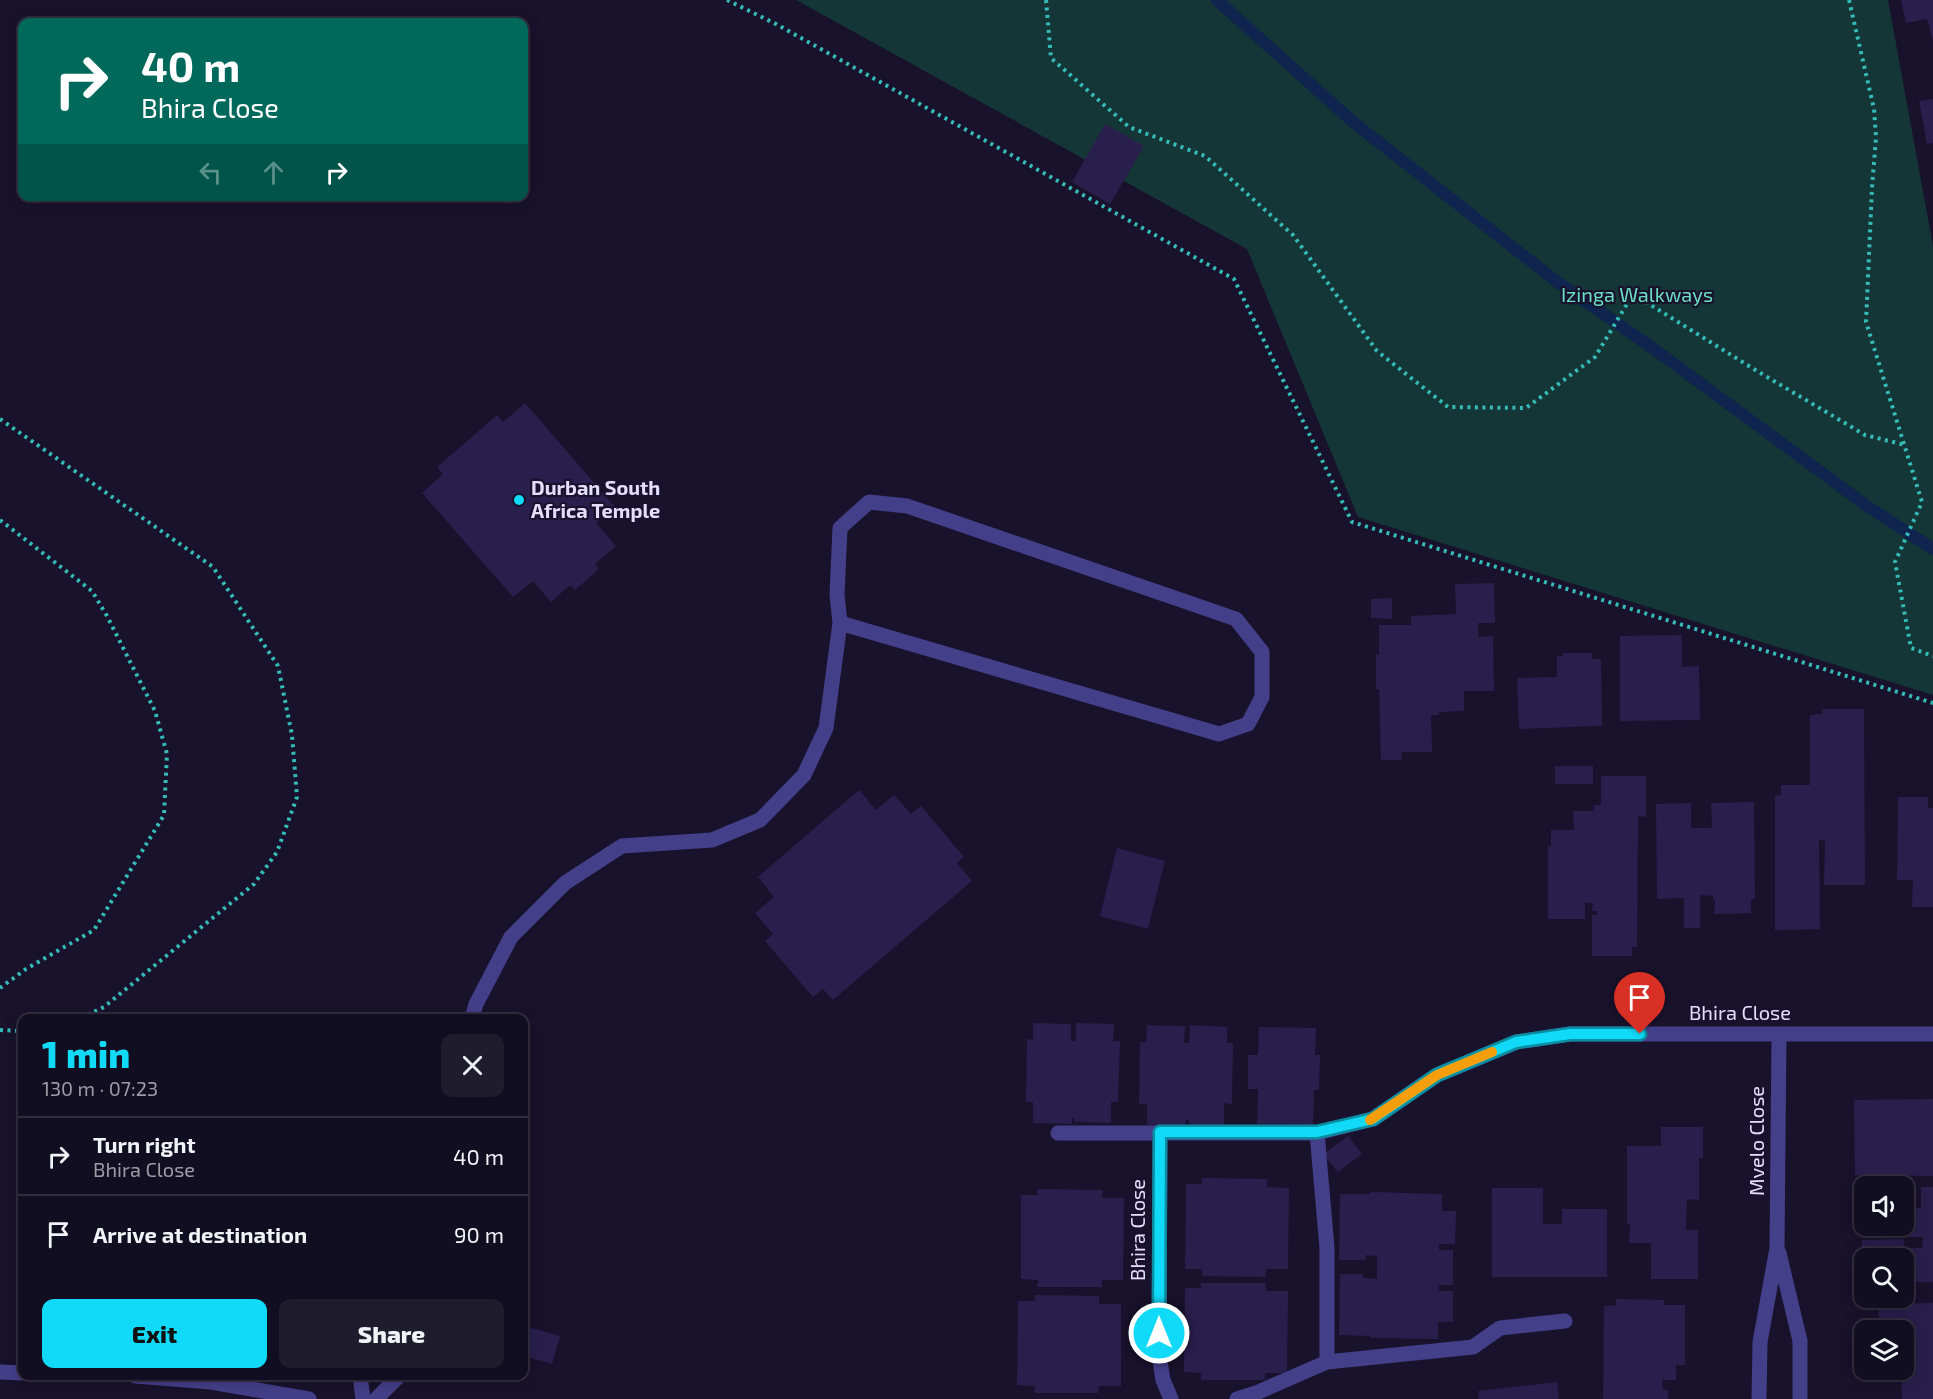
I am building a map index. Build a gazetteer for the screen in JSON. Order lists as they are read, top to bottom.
{
  "streets": {
    "street": ["Bhira Close", "Mvelo Close"]
  },
  "crossings": [
    ["Bhira Close", "Mvelo Close"]
  ],
  "parks": ["Izinga Walkways"],
  "places": ["Durban South Africa Temple"],
  "page": {
    "turn": ["40 m", "Bhira Close"],
    "heading": ["1 min", "130 m · 07:23"],
    "list": [
      {
        "name": "Turn right",
        "note": "Bhira Close",
        "value": "40 m"
      },
      {
        "name": "Arrive at destination",
        "value": "90 m"
      }
    ],
    "buttons": ["Exit", "Share"]
  }
}
